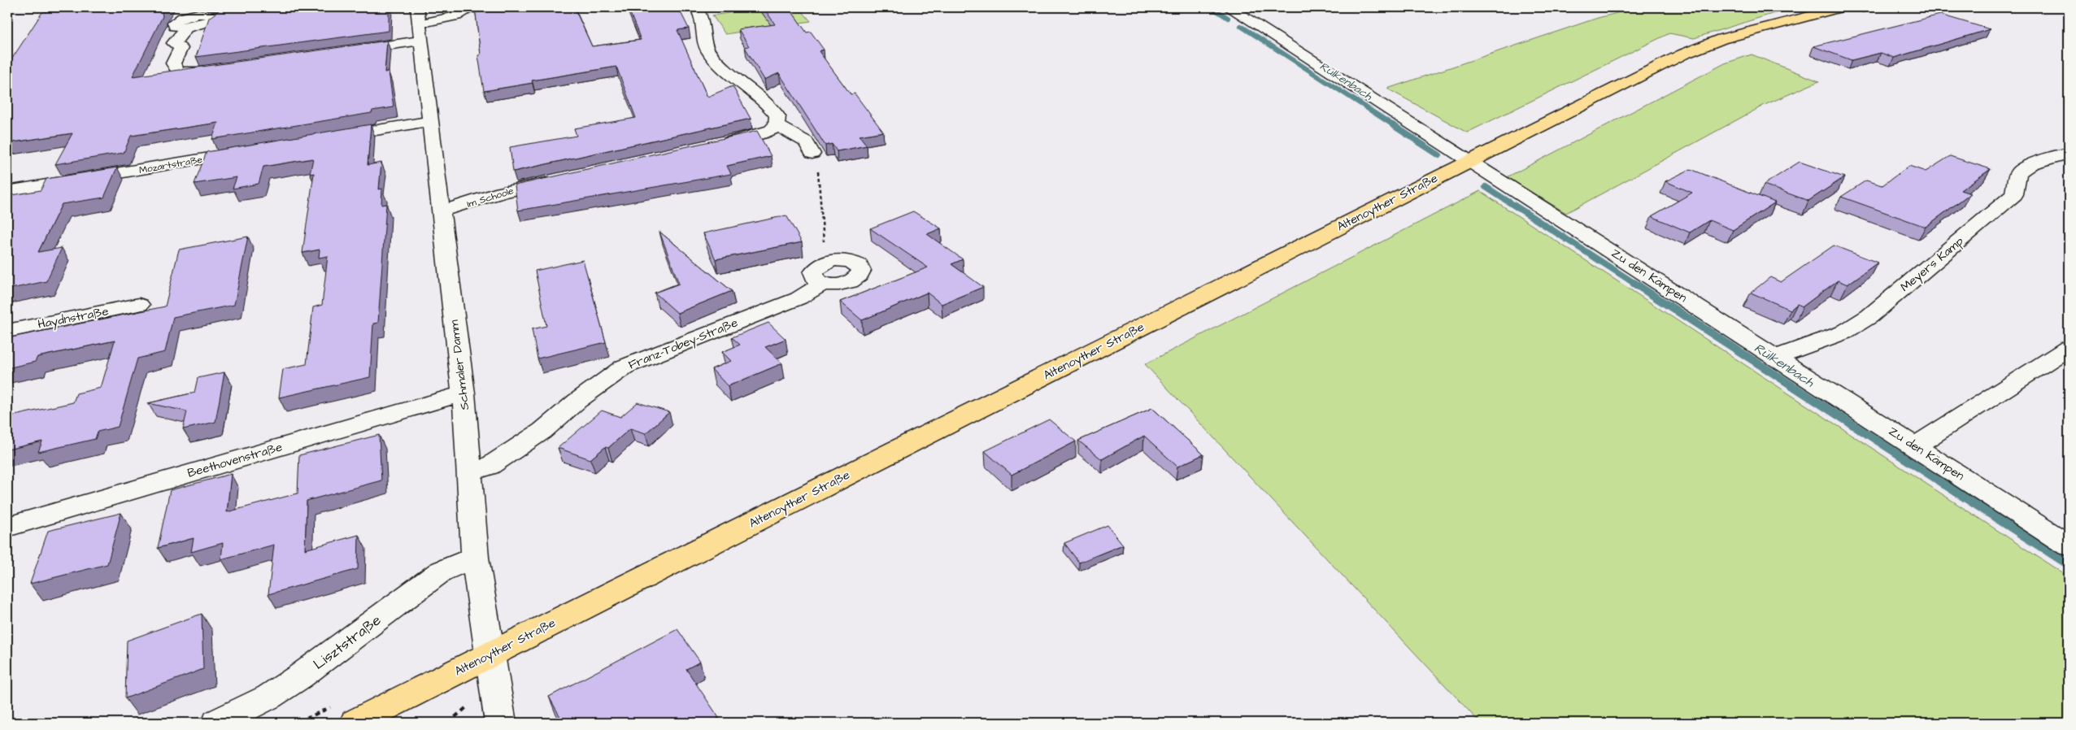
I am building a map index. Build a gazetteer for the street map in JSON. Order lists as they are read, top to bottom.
{
  "streets": {
    "main road": ["Altenoyther Straße"],
    "street": [
      "Mozartstraße",
      "Im Schoole",
      "Meyers Kamp",
      "Zu den Kämpen",
      "Haydnstraße",
      "Franz-Tobey-Straße",
      "Schmaler Damm",
      "Beethovenstraße",
      "Lisztstraße"
    ]
  },
  "crossings": [
    ["Im Schoole", "Schmaler Damm"],
    ["Altenoyther Straße", "Zu den Kämpen"],
    ["Altenoyther Straße", "Schmaler Damm"],
    ["Meyers Kamp", "Zu den Kämpen"],
    ["Franz-Tobey-Straße", "Schmaler Damm"],
    ["Schmaler Damm", "Beethovenstraße"],
    ["Schmaler Damm", "Lisztstraße"]
  ],
  "water": ["Rülkenbach"]
}
